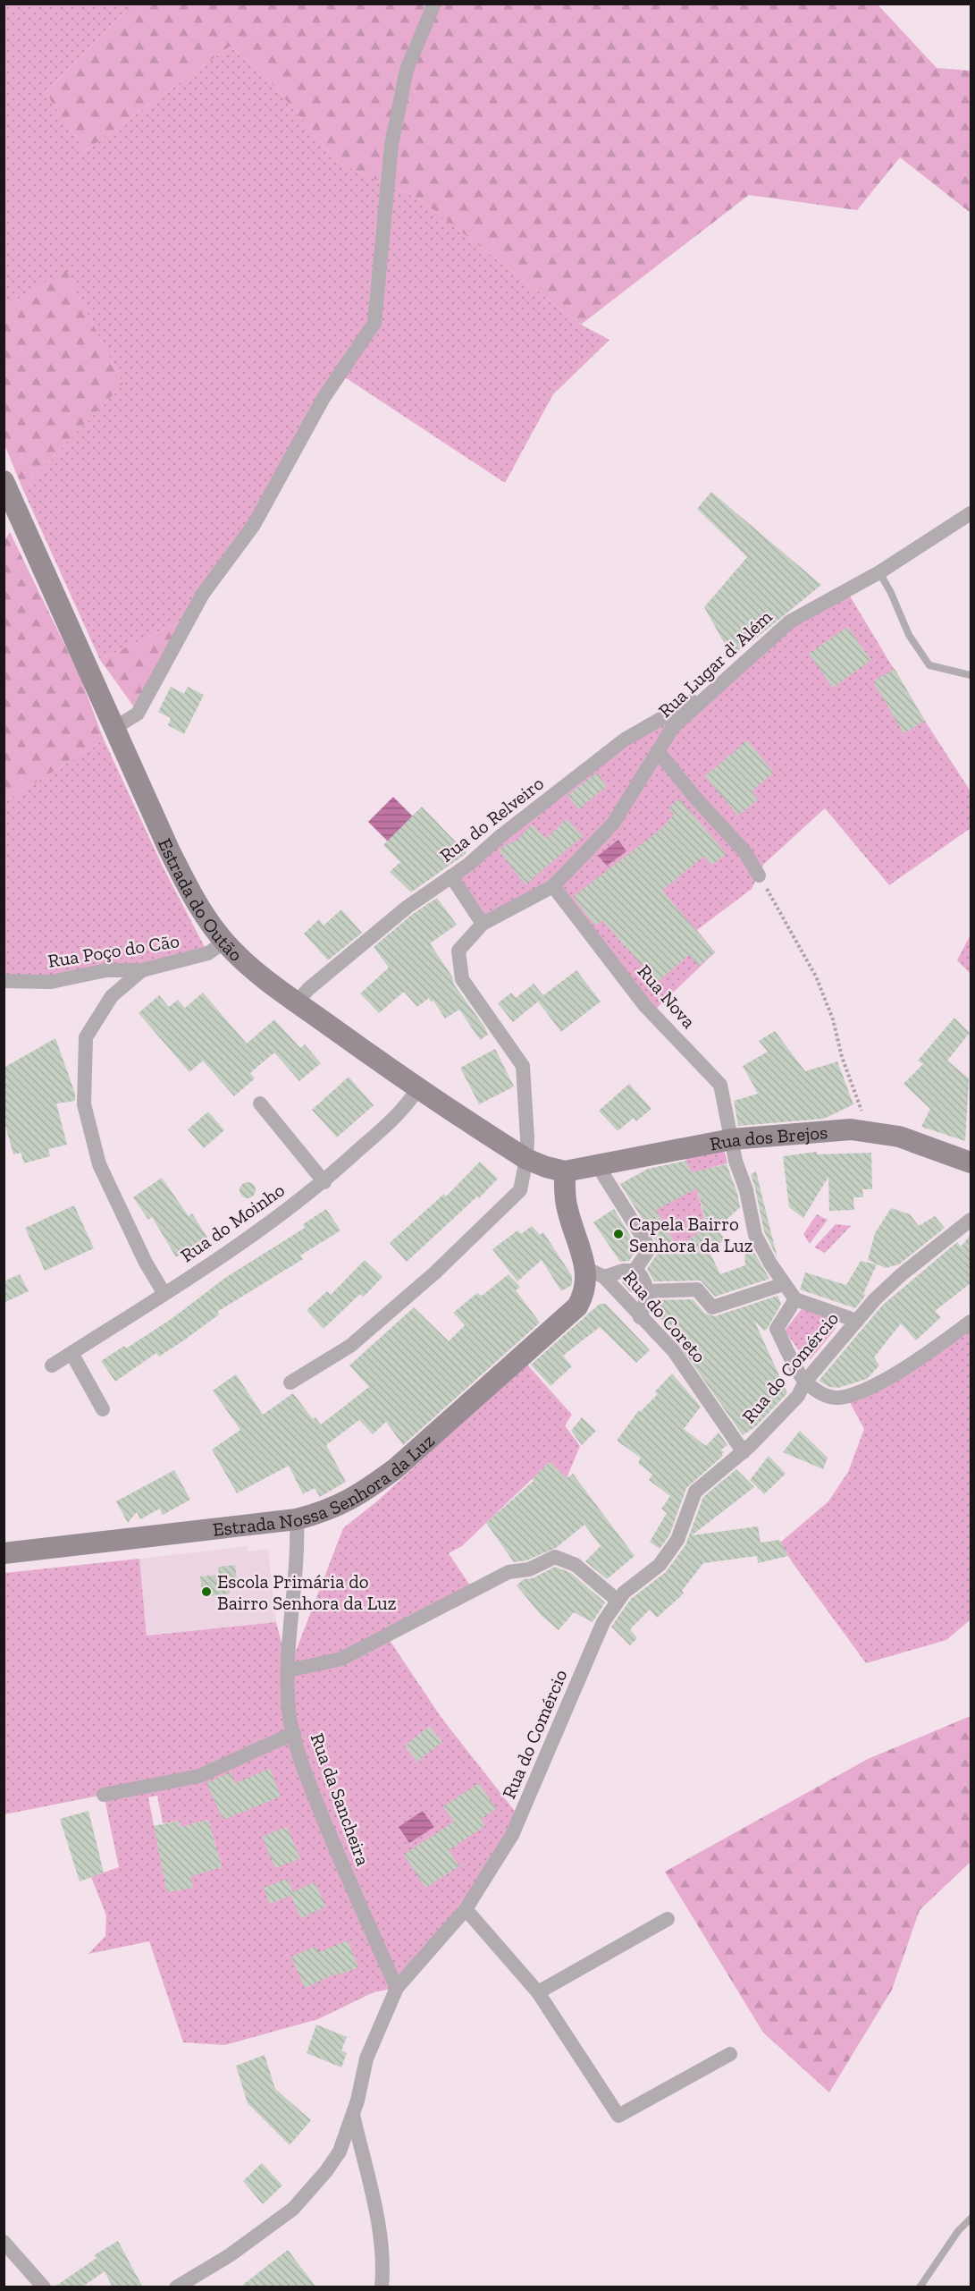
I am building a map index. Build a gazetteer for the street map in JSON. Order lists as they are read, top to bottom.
{
  "streets": {
    "street": [
      "Rua Lugar d' Além",
      "Rua do Relveiro",
      "Estrada do Outão",
      "Rua Poço do Cão",
      "Rua Nova",
      "Rua dos Brejos",
      "Rua do Moinho",
      "Rua do Coreto",
      "Rua do Comércio",
      "Estrada Nossa Senhora da Luz",
      "Rua da Sancheira"
    ]
  },
  "crossings": [
    ["Rua Lugar d' Além", "Rua do Relveiro"],
    ["Rua Lugar d' Além", "Estrada do Outão"],
    ["Rua Lugar d' Além", "Rua Nova"],
    ["Rua do Relveiro", "Estrada do Outão"],
    ["Estrada do Outão", "Rua Poço do Cão"],
    ["Estrada do Outão", "Rua dos Brejos"],
    ["Estrada do Outão", "Rua do Moinho"],
    ["Rua Nova", "Rua dos Brejos"],
    ["Rua do Coreto", "Rua do Comércio"],
    ["Rua do Coreto", "Estrada Nossa Senhora da Luz"],
    ["Rua do Comércio", "Rua da Sancheira"],
    ["Estrada Nossa Senhora da Luz", "Rua da Sancheira"]
  ],
  "places": ["Capela Bairro Senhora da Luz", "Escola Primária do Bairro Senhora da Luz"]
}
